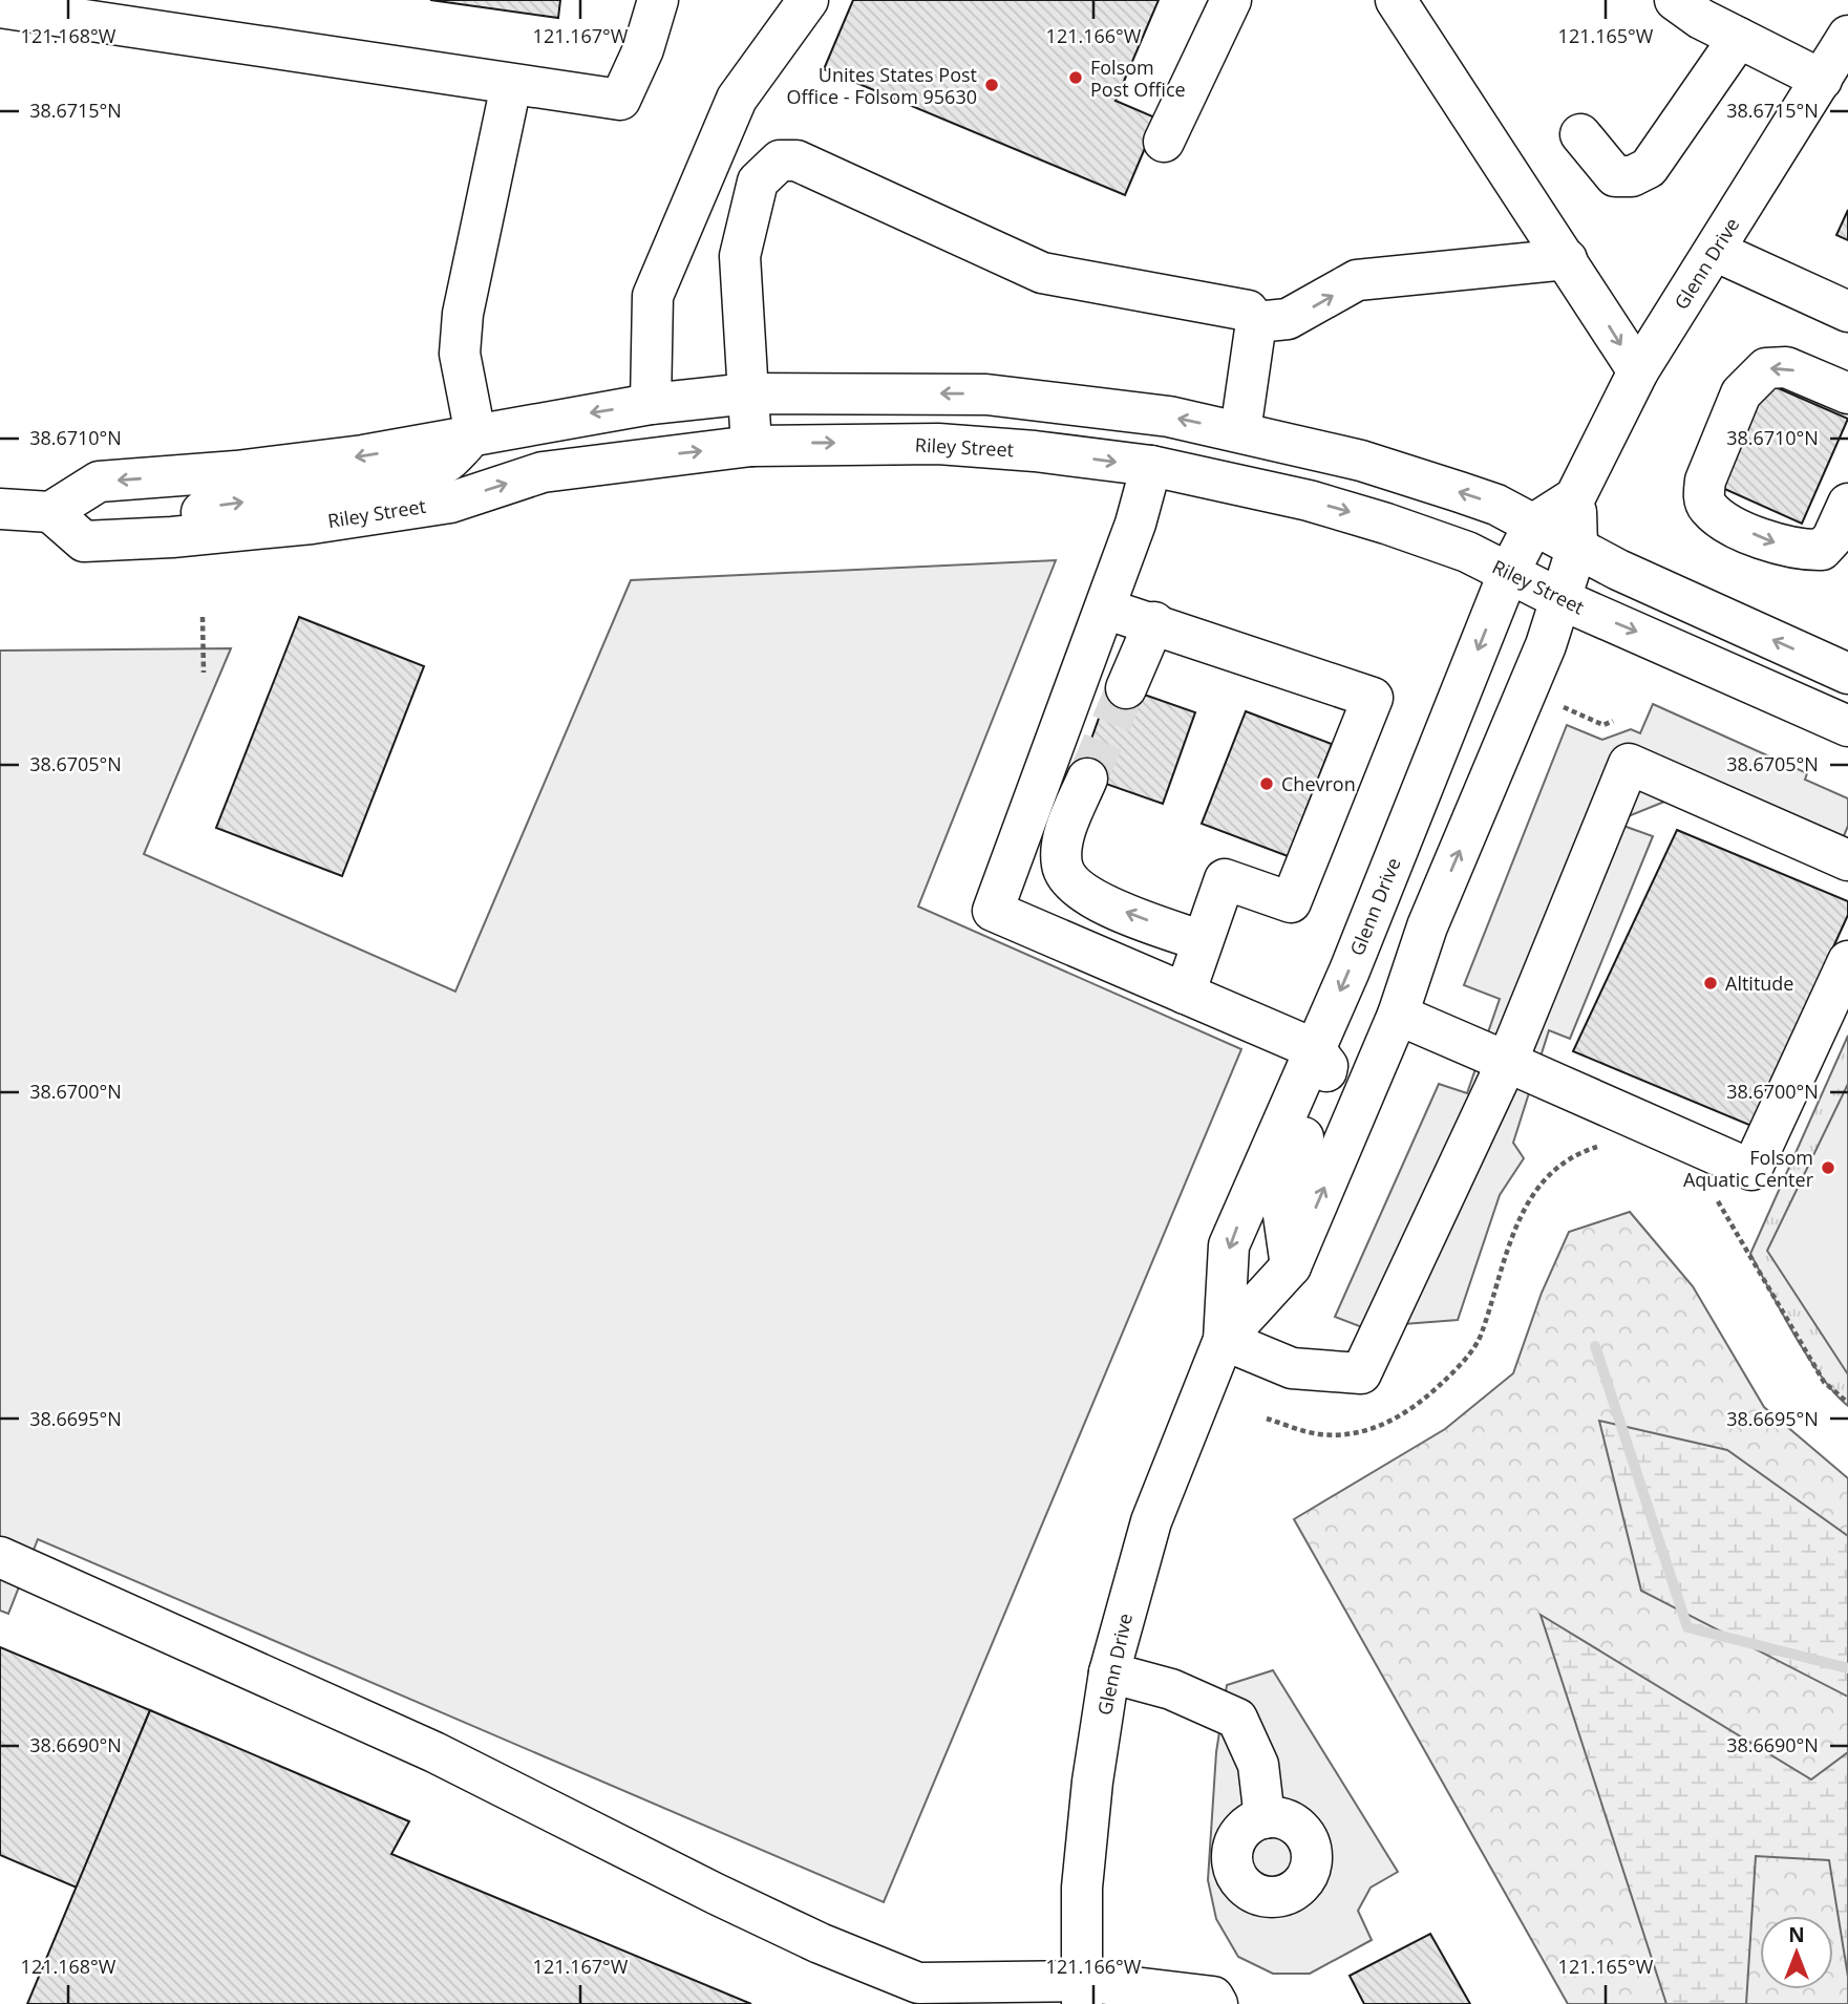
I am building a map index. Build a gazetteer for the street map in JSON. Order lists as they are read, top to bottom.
{
  "streets": {
    "main road": ["Glenn Drive", "Riley Street"]
  },
  "crossings": [
    ["Glenn Drive", "Riley Street"]
  ],
  "places": [
    "Folsom Post Office",
    "Unites States Post Office - Folsom 95630",
    "Chevron",
    "Altitude",
    "Folsom Aquatic Center"
  ],
  "north": "top",
  "coordinates": [
    "121.168°W",
    "121.167°W",
    "121.166°W",
    "121.165°W",
    "38.6715°N",
    "38.6710°N",
    "38.6705°N",
    "38.6700°N",
    "38.6695°N",
    "38.6690°N"
  ]
}
